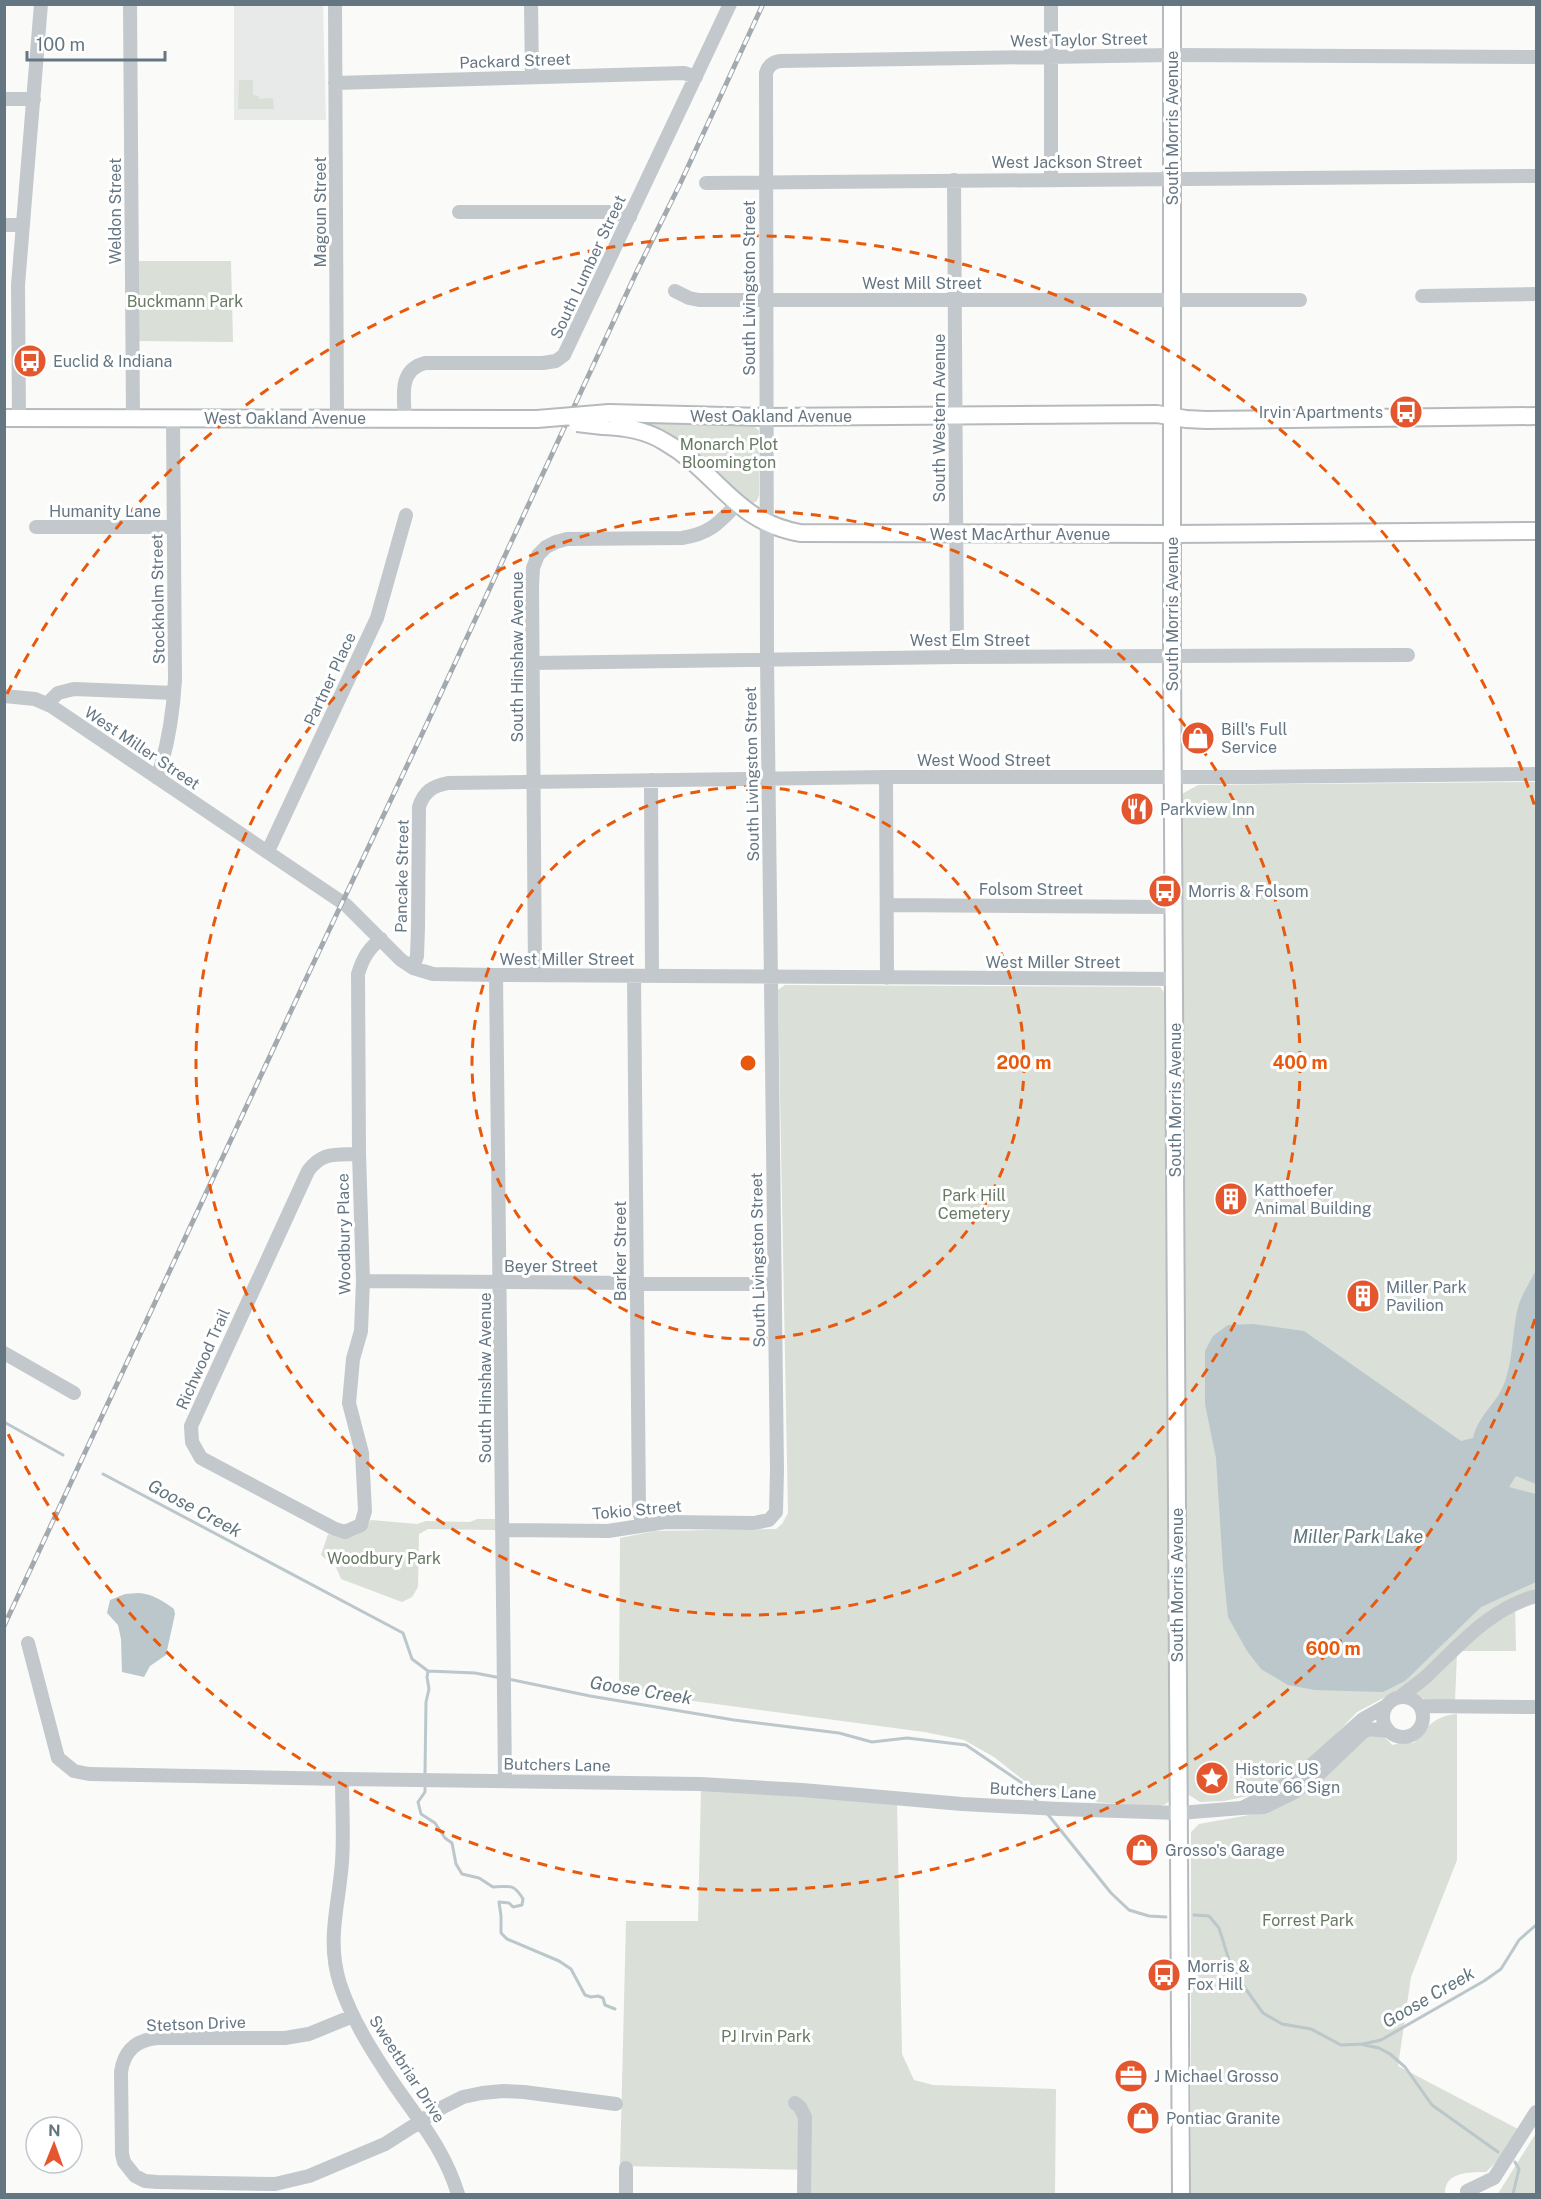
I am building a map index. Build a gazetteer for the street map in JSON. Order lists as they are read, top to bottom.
{
  "streets": {
    "main road": ["South Morris Avenue", "West Oakland Avenue", "West MacArthur Avenue"],
    "street": [
      "West Taylor Street",
      "Packard Street",
      "West Jackson Street",
      "Weldon Street",
      "Magoun Street",
      "South Lumber Street",
      "West Mill Street",
      "South Livingston Street",
      "South Western Avenue",
      "Humanity Lane",
      "Stockholm Street",
      "West Elm Street",
      "South Hinshaw Avenue",
      "Partner Place",
      "West Miller Street",
      "West Wood Street",
      "Pancake Street",
      "Folsom Street",
      "Woodbury Place",
      "Barker Street",
      "Beyer Street",
      "Richwood Trail",
      "Tokio Street",
      "Butchers Lane",
      "Stetson Drive",
      "Sweetbriar Drive"
    ]
  },
  "crossings": [
    ["West Taylor Street", "South Morris Avenue"],
    ["West Taylor Street", "South Livingston Street"],
    ["Packard Street", "Magoun Street"],
    ["Packard Street", "South Lumber Street"],
    ["South Morris Avenue", "West Jackson Street"],
    ["South Morris Avenue", "West Mill Street"],
    ["South Morris Avenue", "West Oakland Avenue"],
    ["South Morris Avenue", "West MacArthur Avenue"],
    ["South Morris Avenue", "West Elm Street"],
    ["South Morris Avenue", "West Miller Street"],
    ["South Morris Avenue", "West Wood Street"],
    ["South Morris Avenue", "Folsom Street"],
    ["South Morris Avenue", "Butchers Lane"],
    ["West Jackson Street", "South Livingston Street"],
    ["West Jackson Street", "South Western Avenue"],
    ["Weldon Street", "West Oakland Avenue"],
    ["Magoun Street", "West Oakland Avenue"],
    ["South Lumber Street", "West Oakland Avenue"],
    ["West Mill Street", "South Livingston Street"],
    ["West Mill Street", "South Western Avenue"],
    ["South Livingston Street", "West Oakland Avenue"],
    ["South Livingston Street", "West MacArthur Avenue"],
    ["South Livingston Street", "West Elm Street"],
    ["South Livingston Street", "West Miller Street"],
    ["South Livingston Street", "West Wood Street"],
    ["South Livingston Street", "Beyer Street"],
    ["South Livingston Street", "Tokio Street"],
    ["West Oakland Avenue", "South Western Avenue"],
    ["West Oakland Avenue", "West MacArthur Avenue"],
    ["West Oakland Avenue", "Stockholm Street"],
    ["South Western Avenue", "West MacArthur Avenue"],
    ["South Western Avenue", "West Elm Street"],
    ["Humanity Lane", "Stockholm Street"],
    ["West MacArthur Avenue", "South Hinshaw Avenue"],
    ["Stockholm Street", "West Miller Street"],
    ["West Elm Street", "South Hinshaw Avenue"],
    ["South Hinshaw Avenue", "West Miller Street"],
    ["South Hinshaw Avenue", "West Wood Street"],
    ["South Hinshaw Avenue", "Beyer Street"],
    ["South Hinshaw Avenue", "Tokio Street"],
    ["South Hinshaw Avenue", "Butchers Lane"],
    ["Partner Place", "West Miller Street"],
    ["West Miller Street", "Pancake Street"],
    ["West Miller Street", "Woodbury Place"],
    ["West Miller Street", "Barker Street"],
    ["West Wood Street", "Pancake Street"],
    ["Woodbury Place", "Beyer Street"],
    ["Woodbury Place", "Richwood Trail"],
    ["Barker Street", "Beyer Street"],
    ["Barker Street", "Tokio Street"],
    ["Butchers Lane", "Sweetbriar Drive"],
    ["Stetson Drive", "Sweetbriar Drive"]
  ],
  "water": ["Goose Creek", "Miller Park Lake"],
  "parks": [
    "Buckmann Park",
    "Monarch Plot Bloomington",
    "Park Hill Cemetery",
    "Woodbury Park",
    "Forrest Park",
    "PJ Irvin Park"
  ],
  "places": {
    "bus stop": [
      "Euclid & Indiana",
      "Irvin Apartments",
      "Morris & Folsom",
      "Morris & Fox Hill"
    ],
    "shop": ["Bill's Full Service", "Grosso's Garage", "Pontiac Granite"],
    "restaurant": ["Parkview Inn"],
    "building": ["Katthoefer Animal Building", "Miller Park Pavilion"],
    "place": ["Historic US Route 66 Sign"],
    "office": ["J Michael Grosso"]
  },
  "scale_bar": "100 m",
  "north": "top",
  "rings": ["200 m", "400 m", "600 m"]
}
